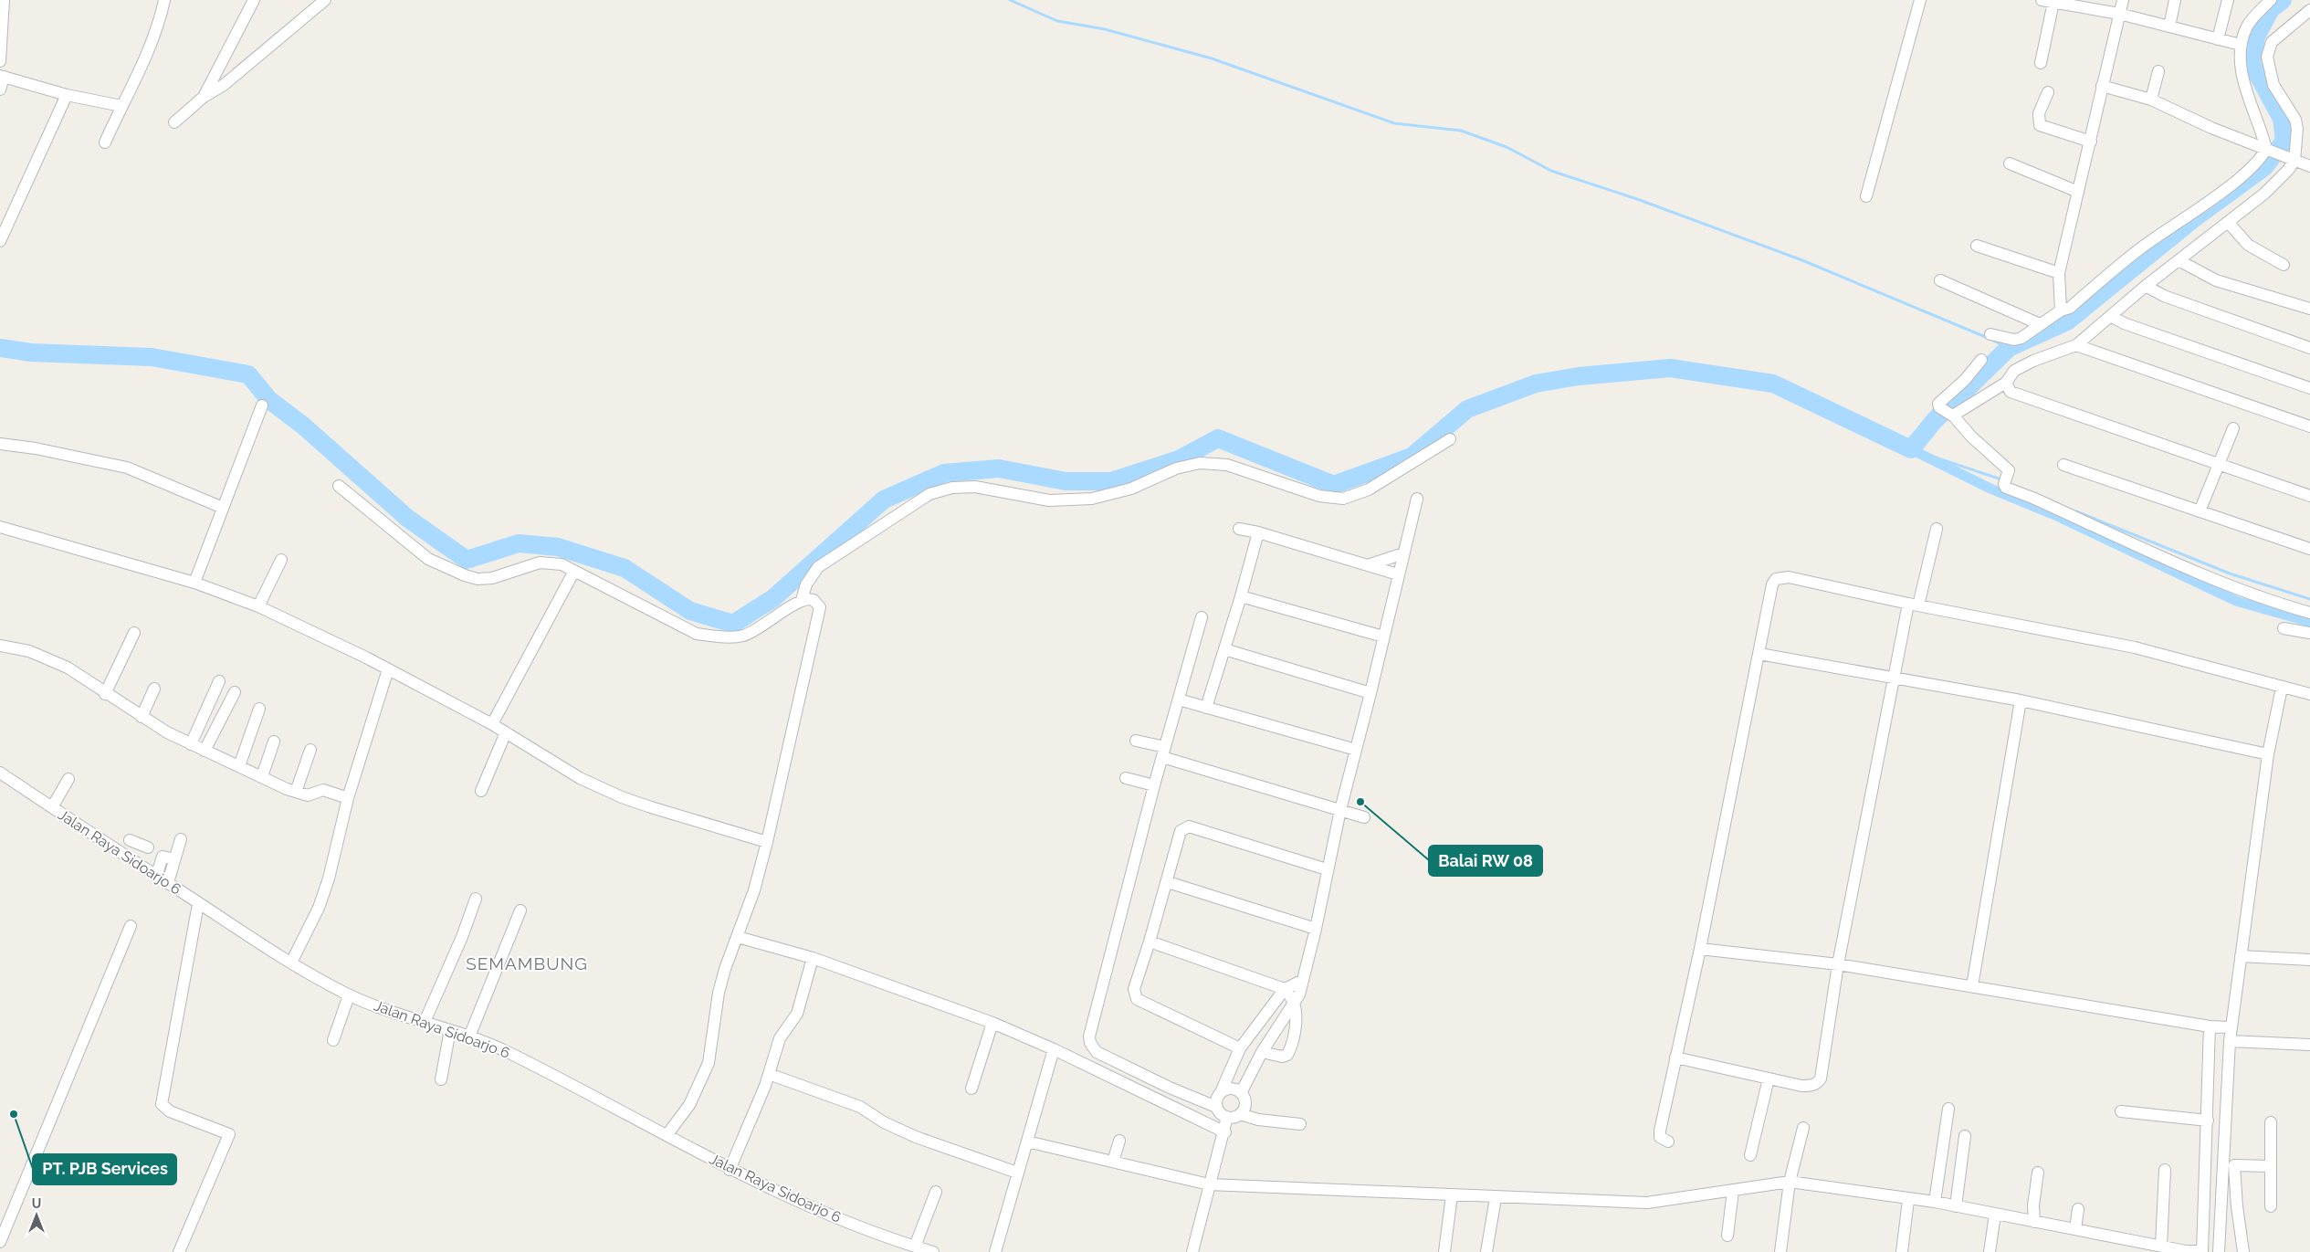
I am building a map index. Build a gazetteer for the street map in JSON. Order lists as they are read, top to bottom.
{
  "streets": {
    "street": ["Jalan Raya Sidoarjo 6"]
  },
  "districts": ["SEMAMBUNG"],
  "places": ["Balai RW 08", "PT. PJB Services"],
  "north": "top"
}
